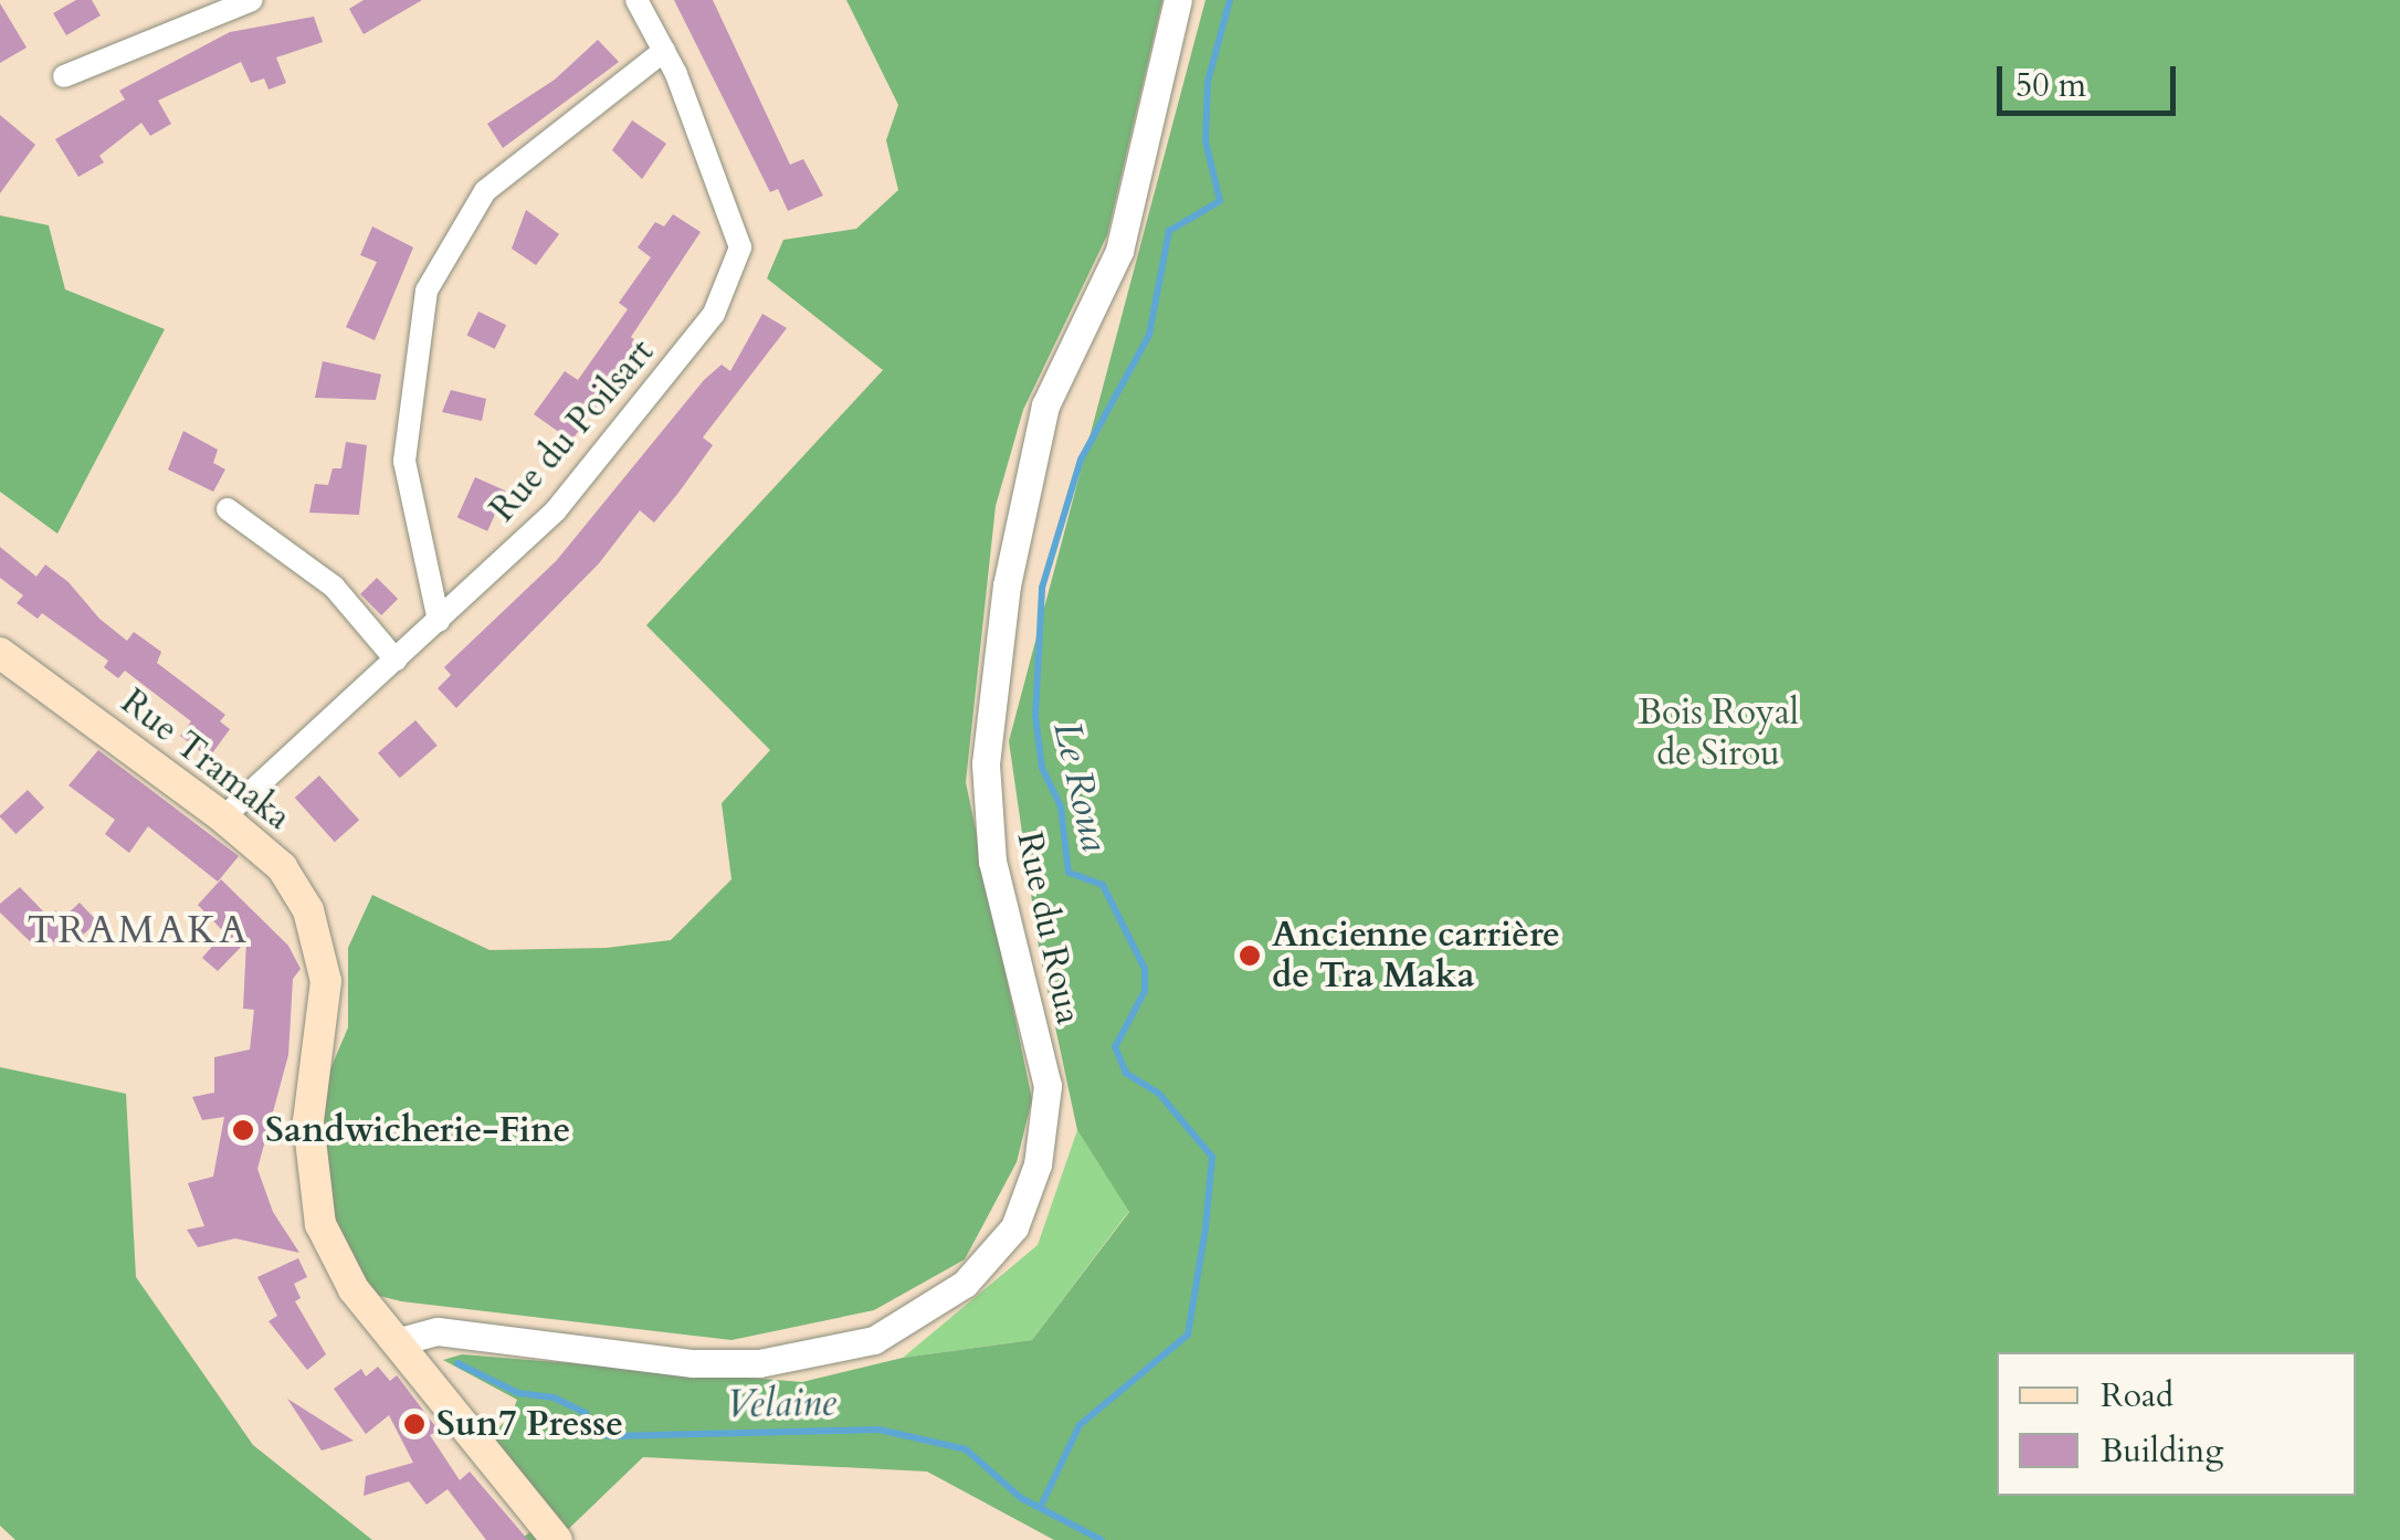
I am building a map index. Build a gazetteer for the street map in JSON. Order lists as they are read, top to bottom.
{
  "streets": {
    "main road": ["Rue Tramaka"],
    "street": ["Rue du Poilsart", "Rue du Roua"]
  },
  "crossings": [
    ["Rue du Poilsart", "Rue Tramaka"],
    ["Rue Tramaka", "Rue du Roua"]
  ],
  "districts": ["TRAMAKA"],
  "water": ["Le Roua", "Velaine"],
  "parks": ["Bois Royal de Sirou"],
  "places": ["Ancienne carrière de Tra Maka", "Sandwicherie-Fine", "Sun7 Presse"],
  "legend": ["Road", "Building"],
  "scale_bar": "50 m"
}
